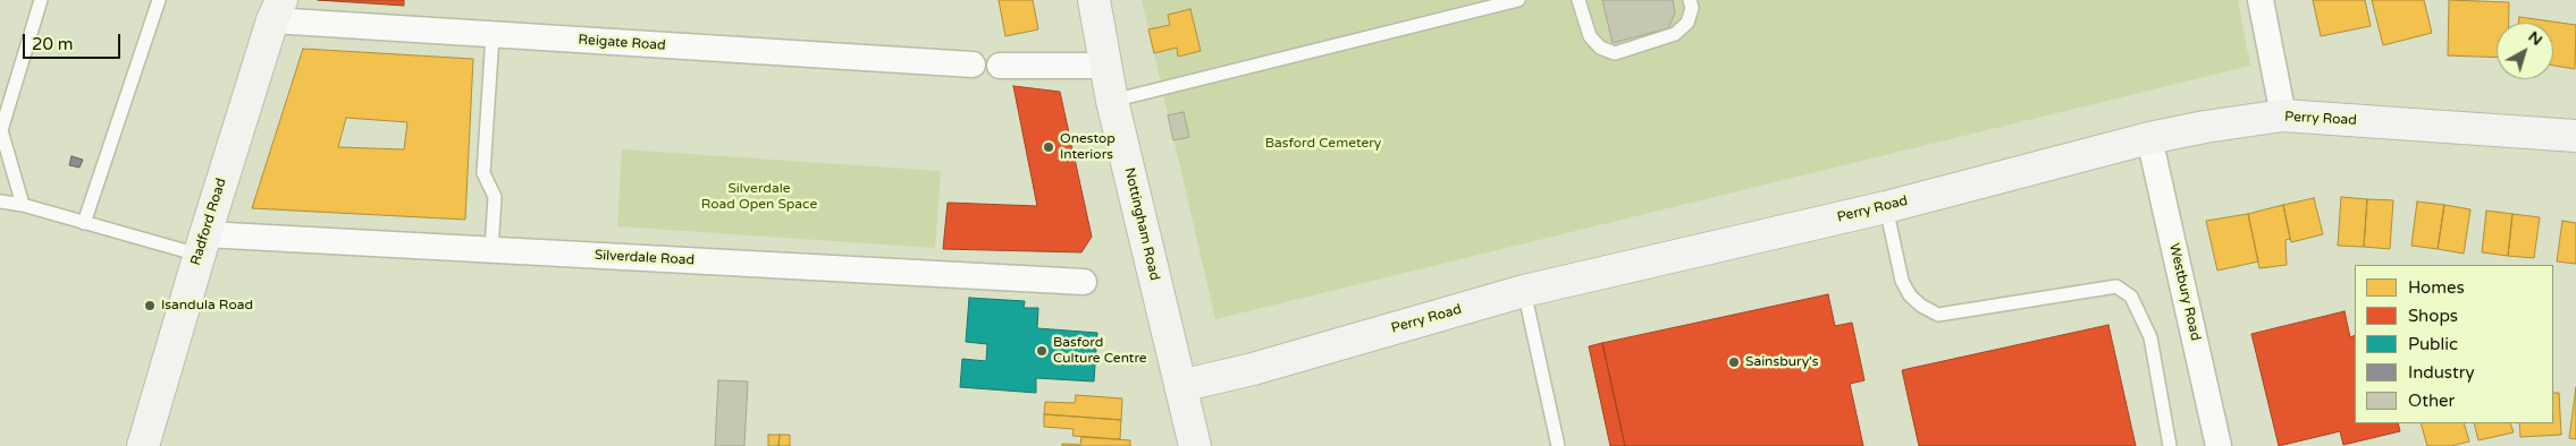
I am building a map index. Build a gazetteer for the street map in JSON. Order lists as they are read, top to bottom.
{
  "streets": {
    "street": [
      "Reigate Road",
      "Perry Road",
      "Radford Road",
      "Nottingham Road",
      "Silverdale Road",
      "Westbury Road"
    ]
  },
  "crossings": [
    ["Reigate Road", "Radford Road"],
    ["Perry Road", "Nottingham Road"],
    ["Perry Road", "Westbury Road"],
    ["Radford Road", "Silverdale Road"]
  ],
  "parks": ["Basford Cemetery", "Silverdale Road Open Space"],
  "places": [
    "Onestop Interiors",
    "Isandula Road",
    "Basford Culture Centre",
    "Sainsbury's"
  ],
  "legend": [
    "Homes",
    "Shops",
    "Public",
    "Industry",
    "Other"
  ],
  "scale_bar": "20 m",
  "north": "top right"
}
